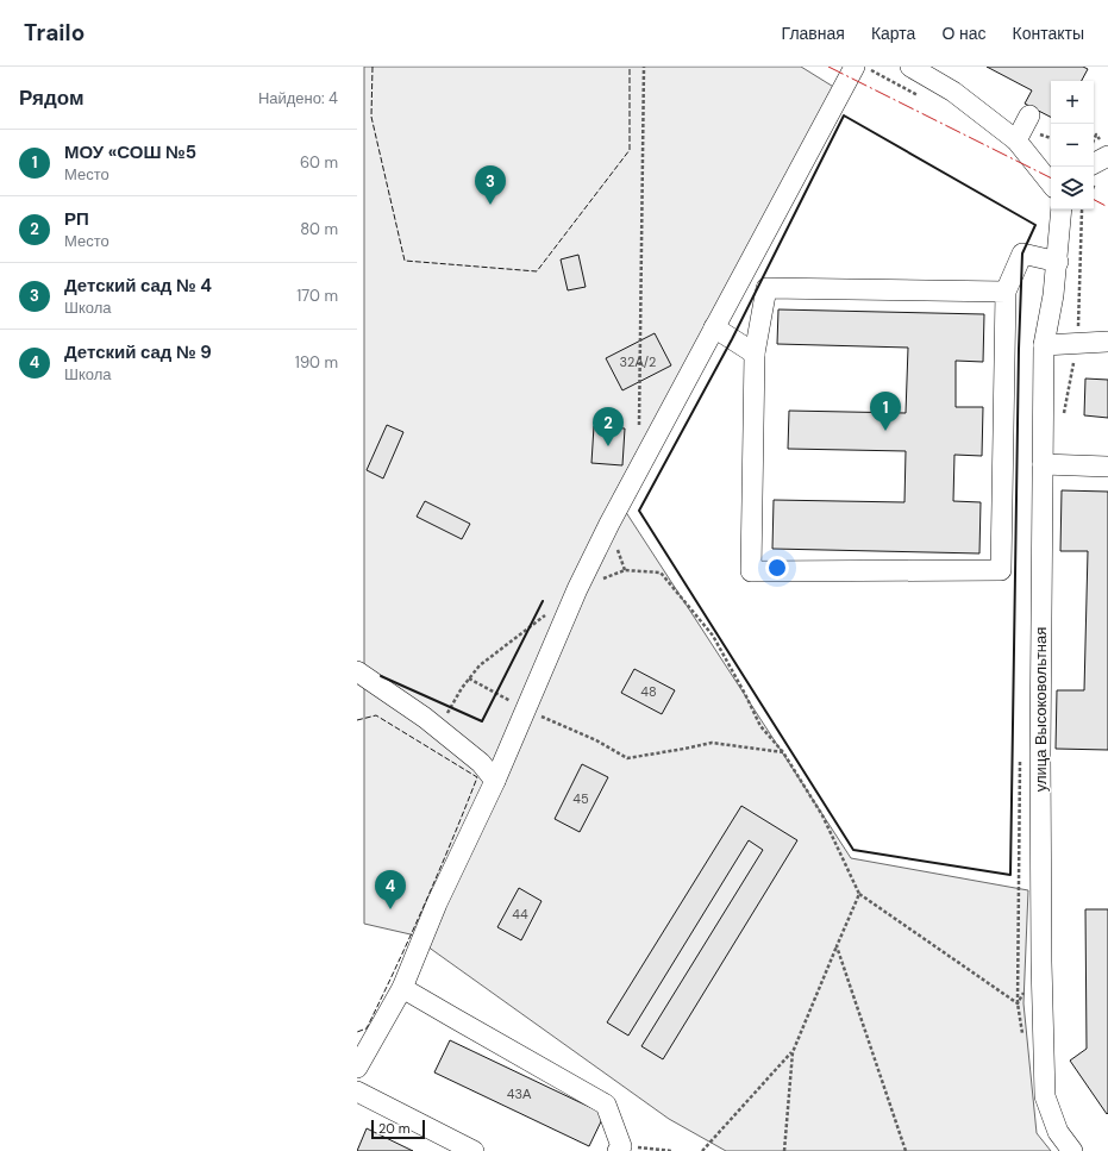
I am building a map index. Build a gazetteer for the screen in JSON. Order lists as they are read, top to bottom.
{
  "streets": {
    "street": ["улица Высоковольтная"]
  },
  "house_numbers": [
    "32А/2",
    "48",
    "45",
    "44",
    "43А"
  ],
  "scale_bar": "20 m",
  "page": {
    "header": "Trailo",
    "nav": [
      "Главная",
      "Карта",
      "О нас",
      "Контакты"
    ],
    "heading": ["Рядом", "Найдено: 4"],
    "map_buttons": ["+", "−"],
    "list": [
      {
        "mark": "1",
        "name": "МОУ «СОШ №5",
        "note": "Место",
        "value": "60 m"
      },
      {
        "mark": "2",
        "name": "РП",
        "note": "Место",
        "value": "80 m"
      },
      {
        "mark": "3",
        "name": "Детский сад № 4",
        "note": "Школа",
        "value": "170 m"
      },
      {
        "mark": "4",
        "name": "Детский сад № 9",
        "note": "Школа",
        "value": "190 m"
      }
    ],
    "pins": [
      "3",
      "1",
      "2",
      "4"
    ],
    "scale": "20 m"
  }
}
